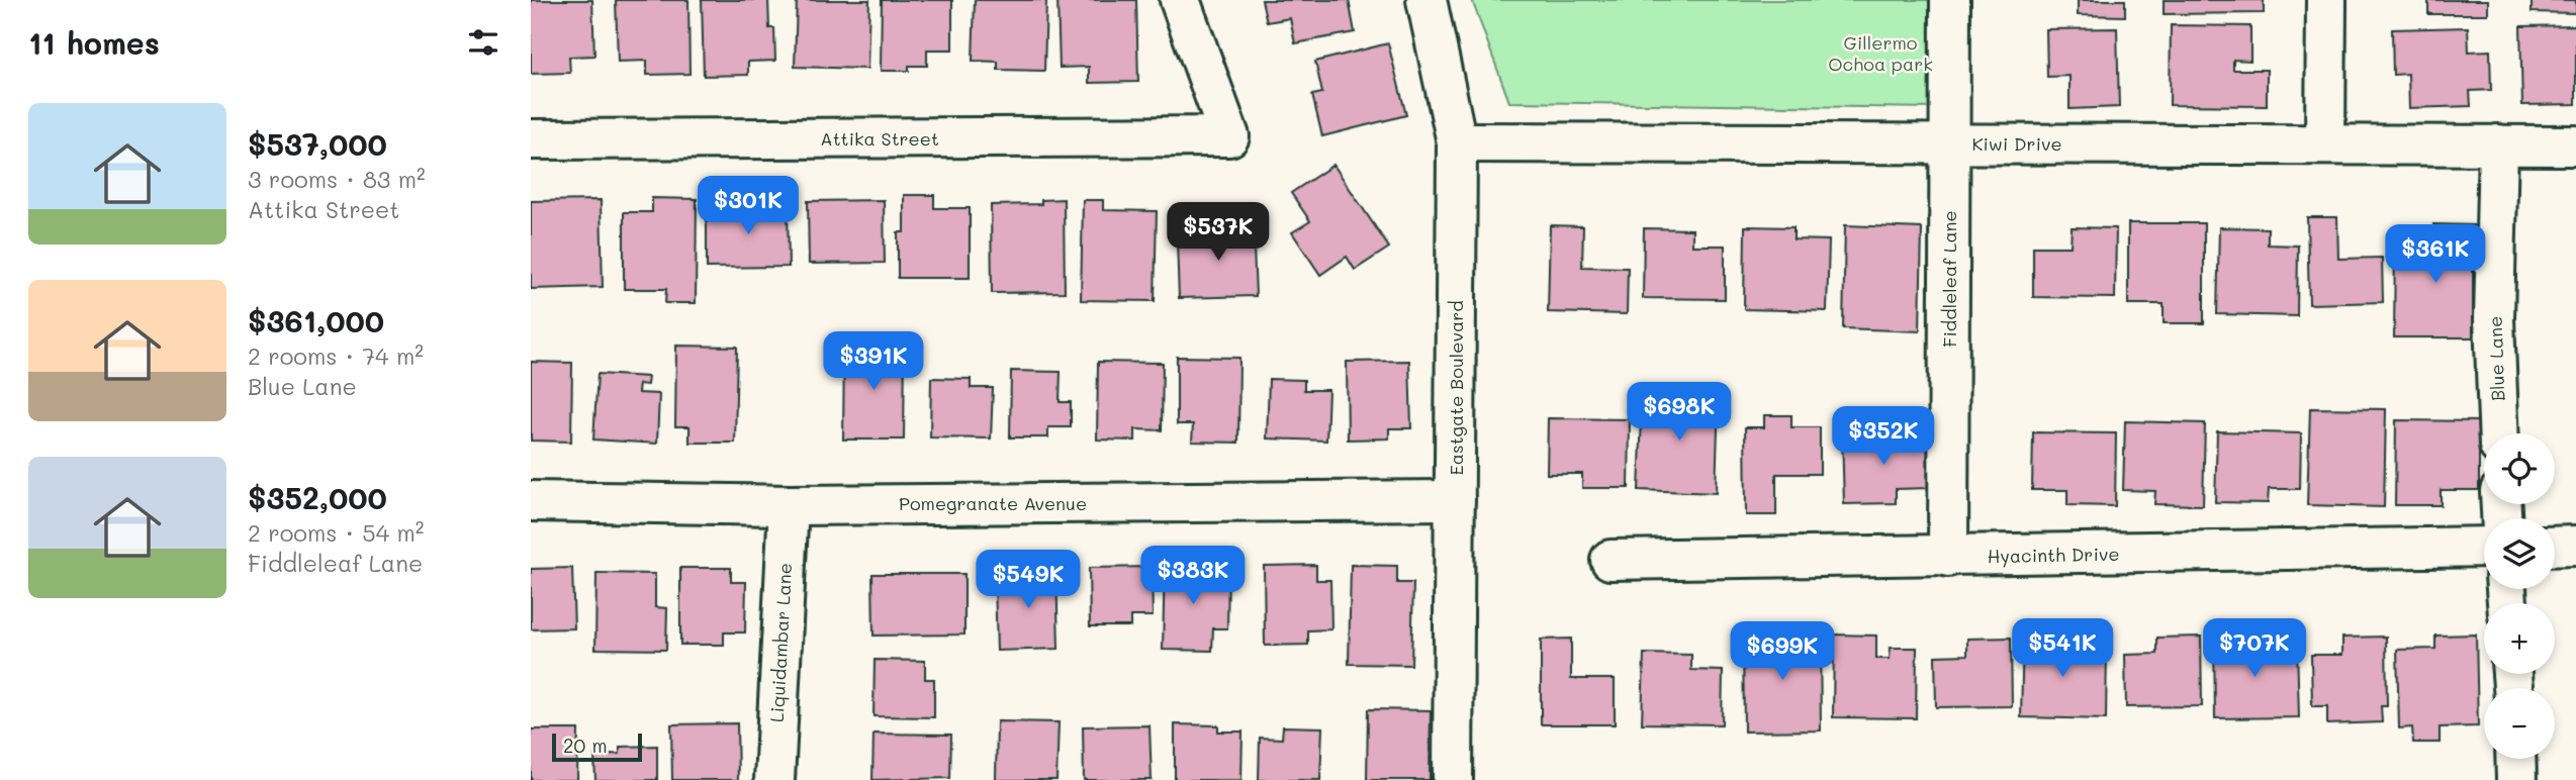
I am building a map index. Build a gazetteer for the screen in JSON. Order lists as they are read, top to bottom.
{
  "streets": {
    "street": [
      "Attika Street",
      "Kiwi Drive",
      "Fiddleleaf Lane",
      "Blue Lane",
      "Eastgate Boulevard",
      "Pomegranate Avenue",
      "Hyacinth Drive",
      "Liquidambar Lane"
    ]
  },
  "crossings": [
    ["Kiwi Drive", "Fiddleleaf Lane"],
    ["Kiwi Drive", "Blue Lane"],
    ["Kiwi Drive", "Eastgate Boulevard"],
    ["Fiddleleaf Lane", "Hyacinth Drive"],
    ["Eastgate Boulevard", "Pomegranate Avenue"],
    ["Pomegranate Avenue", "Liquidambar Lane"]
  ],
  "parks": ["Gillermo Ochoa park"],
  "scale_bar": "20 m",
  "page": {
    "heading": "11 homes",
    "list": [
      {
        "name": "$537,000",
        "note": "3 rooms · 83 m² · Attika Street"
      },
      {
        "name": "$361,000",
        "note": "2 rooms · 74 m² · Blue Lane"
      },
      {
        "name": "$352,000",
        "note": "2 rooms · 54 m² · Fiddleleaf Lane"
      }
    ],
    "price": [
      "$301K",
      "$537K",
      "$361K",
      "$391K",
      "$698K",
      "$352K",
      "$383K",
      "$549K",
      "$541K",
      "$707K",
      "$699K"
    ],
    "map_buttons": ["+", "−"],
    "scale": "20 m"
  }
}
